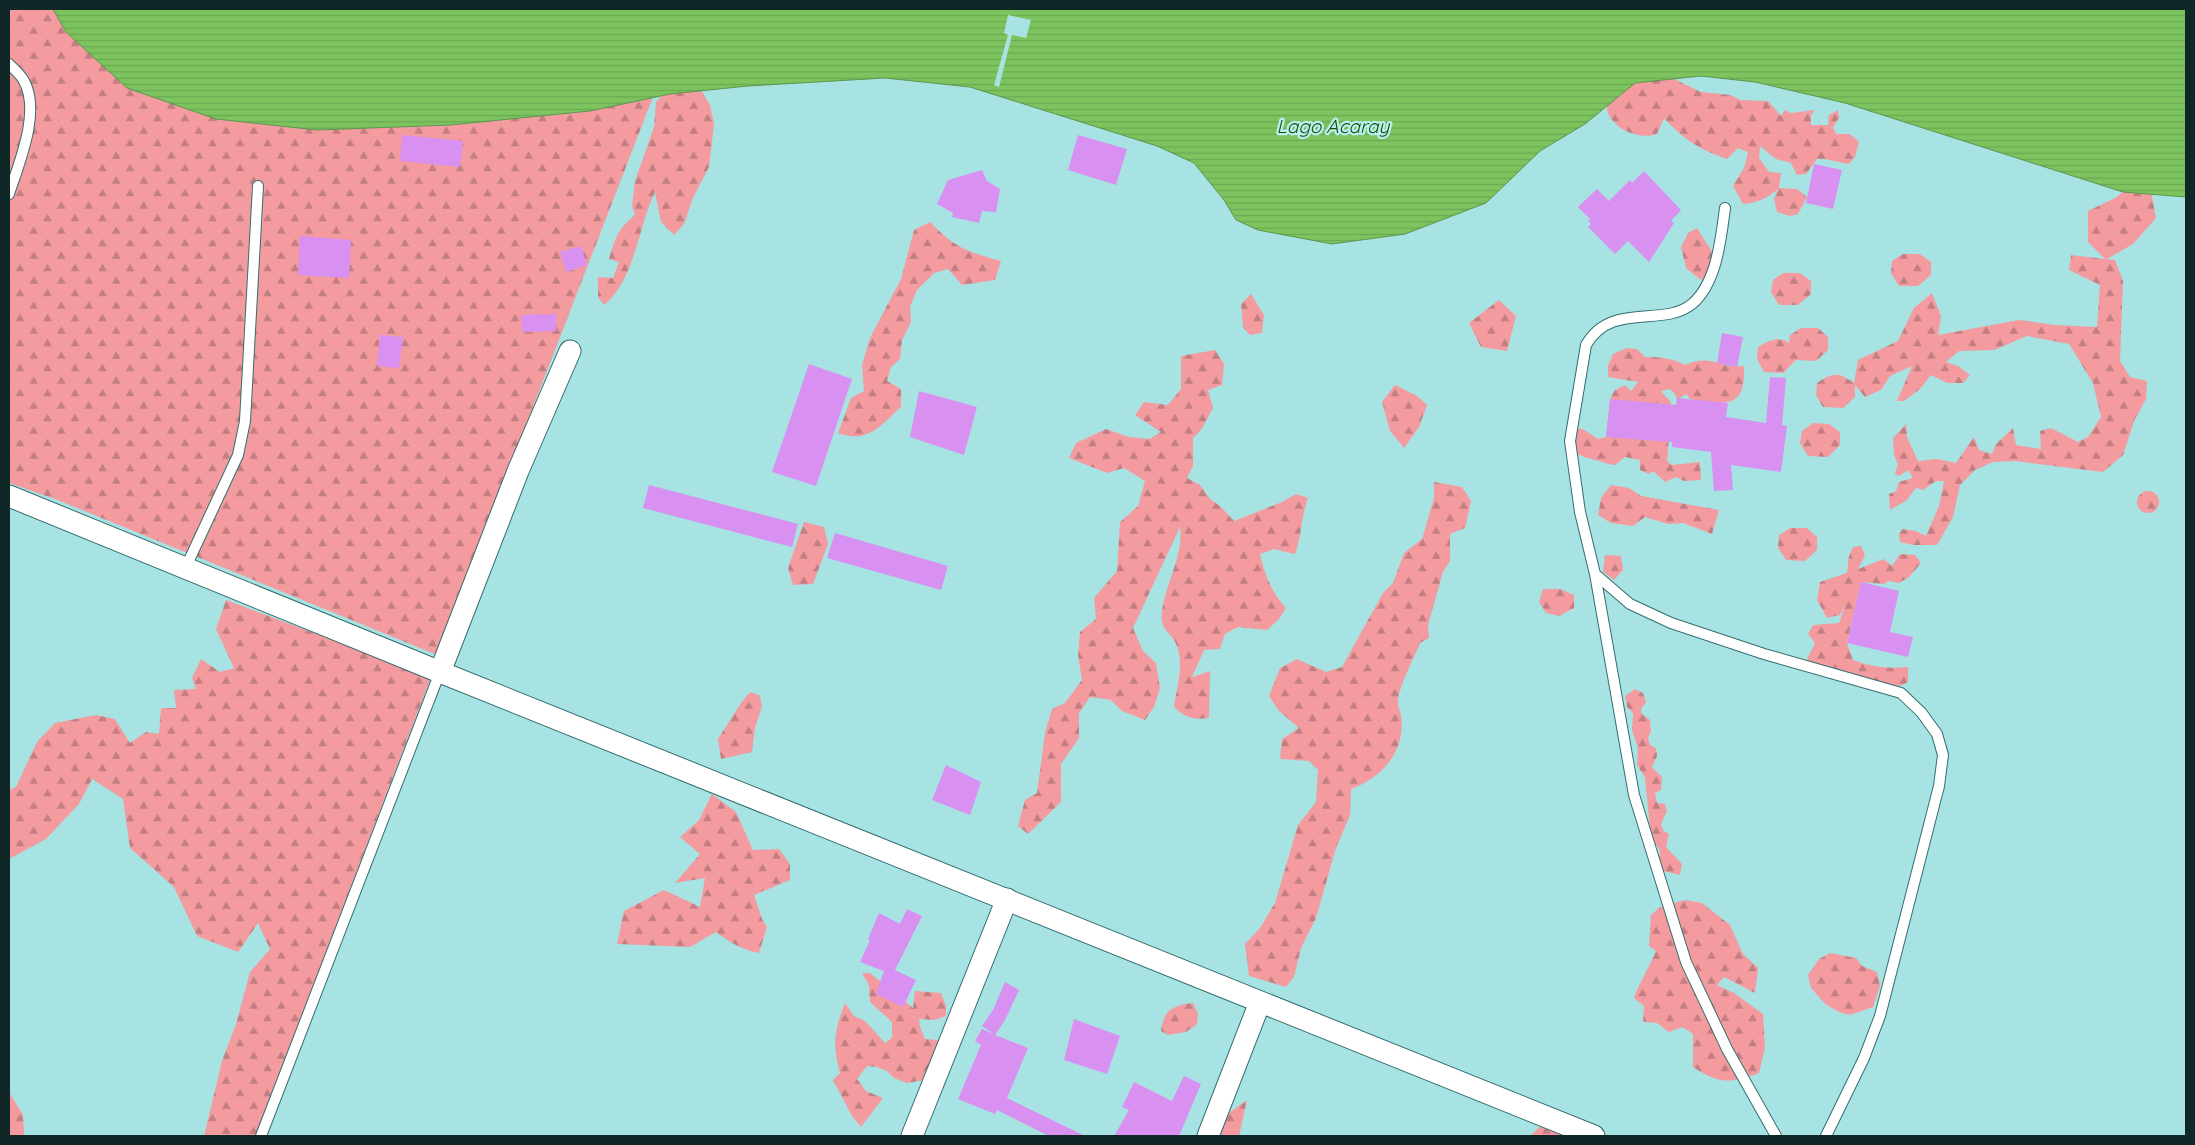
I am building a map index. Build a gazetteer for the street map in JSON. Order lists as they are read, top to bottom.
{
  "water": ["Lago Acaray"]
}
